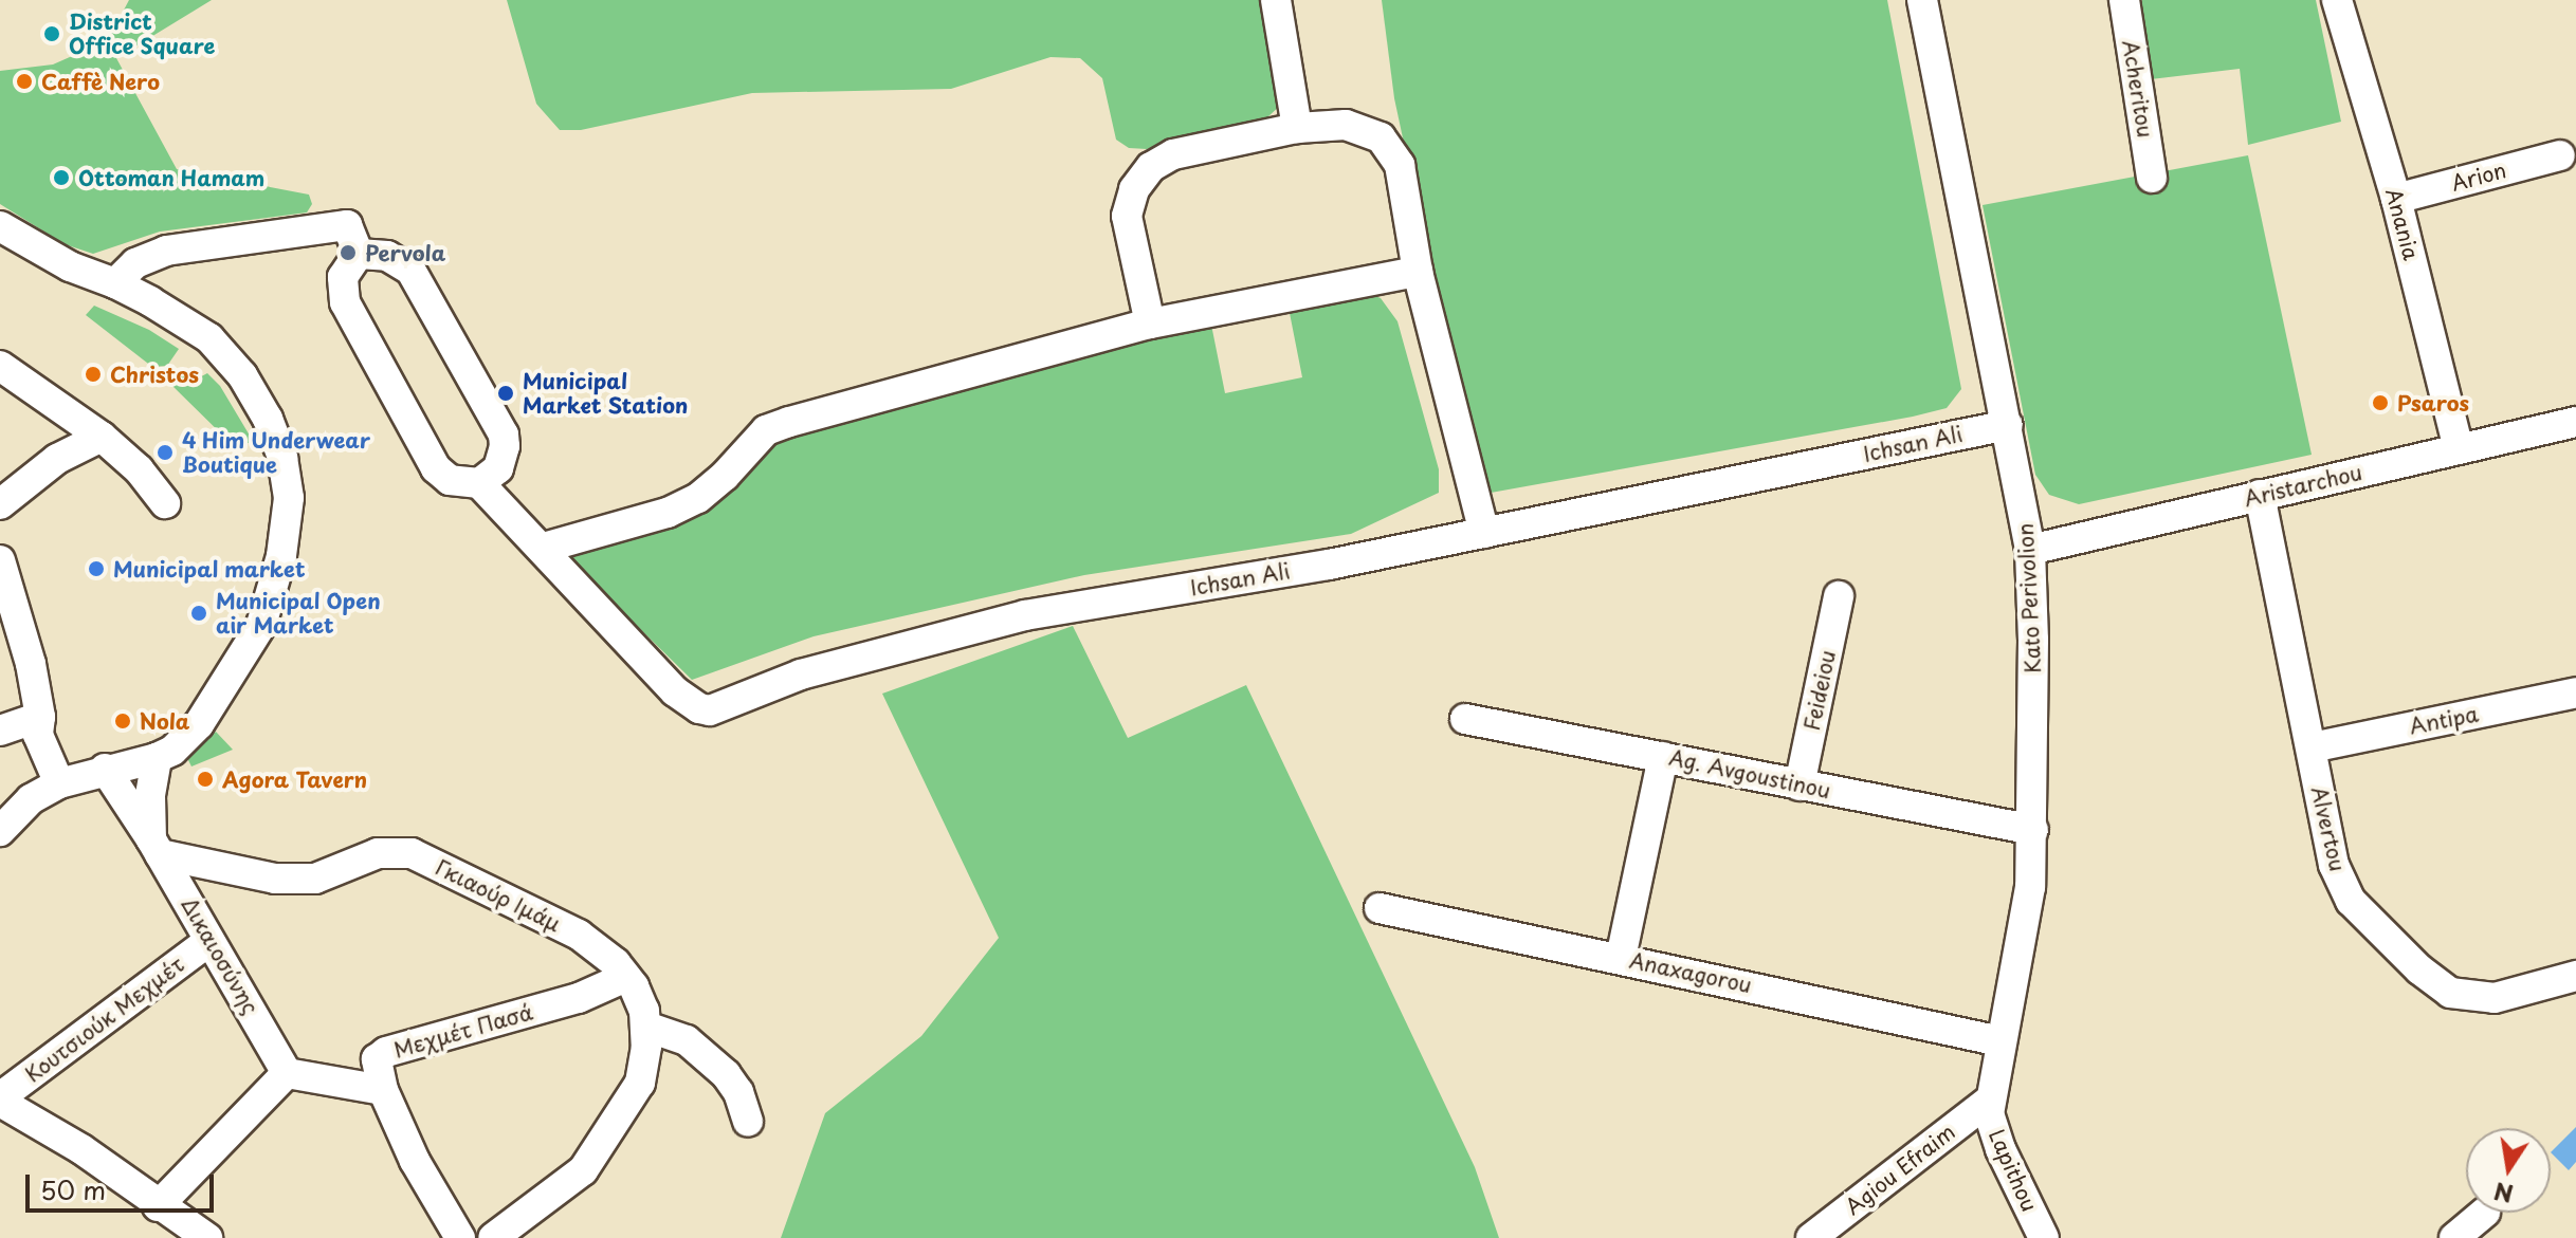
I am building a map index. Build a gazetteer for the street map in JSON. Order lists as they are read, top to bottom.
{
  "streets": {
    "street": [
      "Acheritou",
      "Arion",
      "Anania",
      "Ichsan Ali",
      "Aristarchou",
      "Kato Perivolion",
      "Feideiou",
      "Antipa",
      "Ag. Avgoustinou",
      "Alvertou",
      "Γκιαούρ Ιμάμ",
      "Δικαιοσύνης",
      "Anaxagorou",
      "Κουτσιούκ Μεχμέτ",
      "Μεχμέτ Πασά",
      "Agiou Efraim",
      "Lapithou"
    ]
  },
  "crossings": [
    ["Arion", "Anania"],
    ["Anania", "Aristarchou"],
    ["Ichsan Ali", "Kato Perivolion"],
    ["Aristarchou", "Kato Perivolion"],
    ["Aristarchou", "Alvertou"],
    ["Kato Perivolion", "Ag. Avgoustinou"],
    ["Kato Perivolion", "Anaxagorou"],
    ["Kato Perivolion", "Agiou Efraim"],
    ["Kato Perivolion", "Lapithou"],
    ["Feideiou", "Ag. Avgoustinou"],
    ["Antipa", "Alvertou"],
    ["Γκιαούρ Ιμάμ", "Δικαιοσύνης"],
    ["Γκιαούρ Ιμάμ", "Μεχμέτ Πασά"],
    ["Δικαιοσύνης", "Κουτσιούκ Μεχμέτ"],
    ["Δικαιοσύνης", "Μεχμέτ Πασά"],
    ["Agiou Efraim", "Lapithou"]
  ],
  "places": [
    "District Office Square",
    "Caffè Nero",
    "Ottoman Hamam",
    "Pervola",
    "Christos",
    "Municipal Market Station",
    "Psaros",
    "4 Him Underwear Boutique",
    "Municipal market",
    "Municipal Open air Market",
    "Nola",
    "Agora Tavern"
  ],
  "scale_bar": "50 m",
  "north": "bottom"
}
